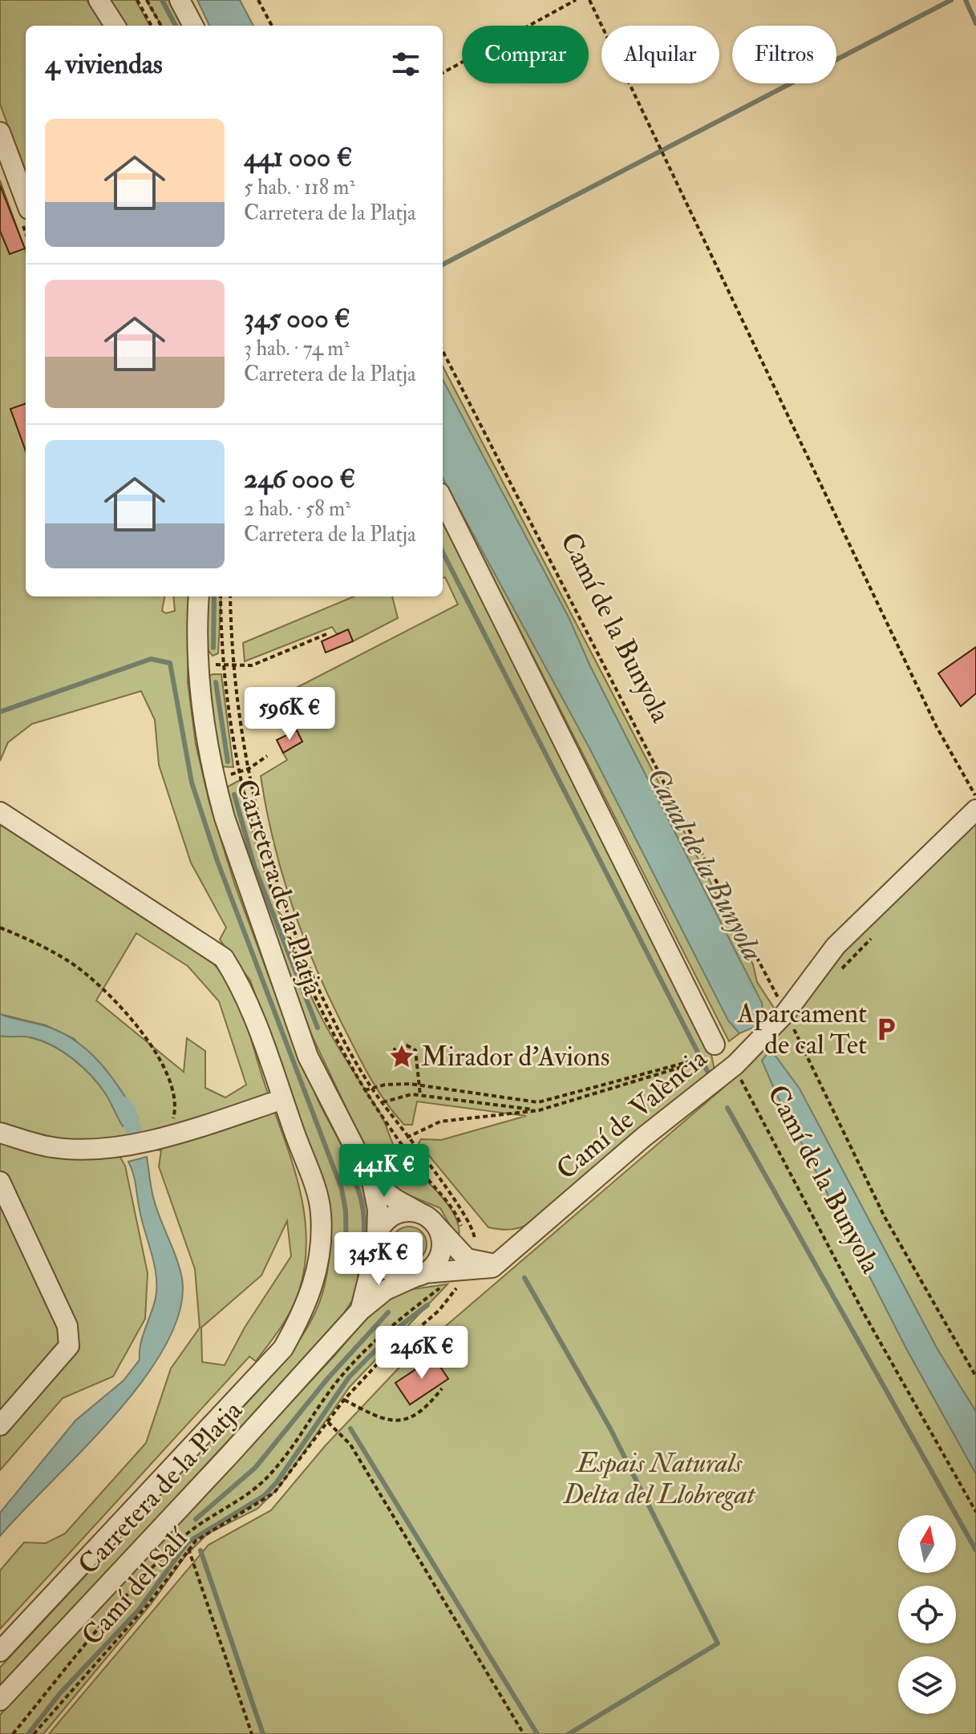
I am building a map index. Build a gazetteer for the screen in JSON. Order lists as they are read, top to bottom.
{
  "streets": {
    "street": ["Carretera de la Platja", "Camí de València"],
    "path": ["Camí de la Bunyola", "Camí del Salí"]
  },
  "crossings": [
    ["Camí de la Bunyola", "Camí de València"],
    ["Carretera de la Platja", "Camí de València"]
  ],
  "water": ["Canal de la Bunyola"],
  "parks": ["Espais Naturals Delta del Llobregat"],
  "places": {
    "parking": ["Aparcament de cal Tet"],
    "place": ["Mirador d'Avions"]
  },
  "north": "top",
  "page": {
    "chip": ["Comprar", "Alquilar", "Filtros"],
    "heading": "4 viviendas",
    "list": [
      {
        "name": "441 000 €",
        "note": "5 hab. · 118 m² · Carretera de la Platja"
      },
      {
        "name": "345 000 €",
        "note": "3 hab. · 74 m² · Carretera de la Platja"
      },
      {
        "name": "246 000 €",
        "note": "2 hab. · 58 m² · Carretera de la Platja"
      }
    ],
    "price": [
      "596K €",
      "441K €",
      "345K €",
      "246K €"
    ]
  }
}
